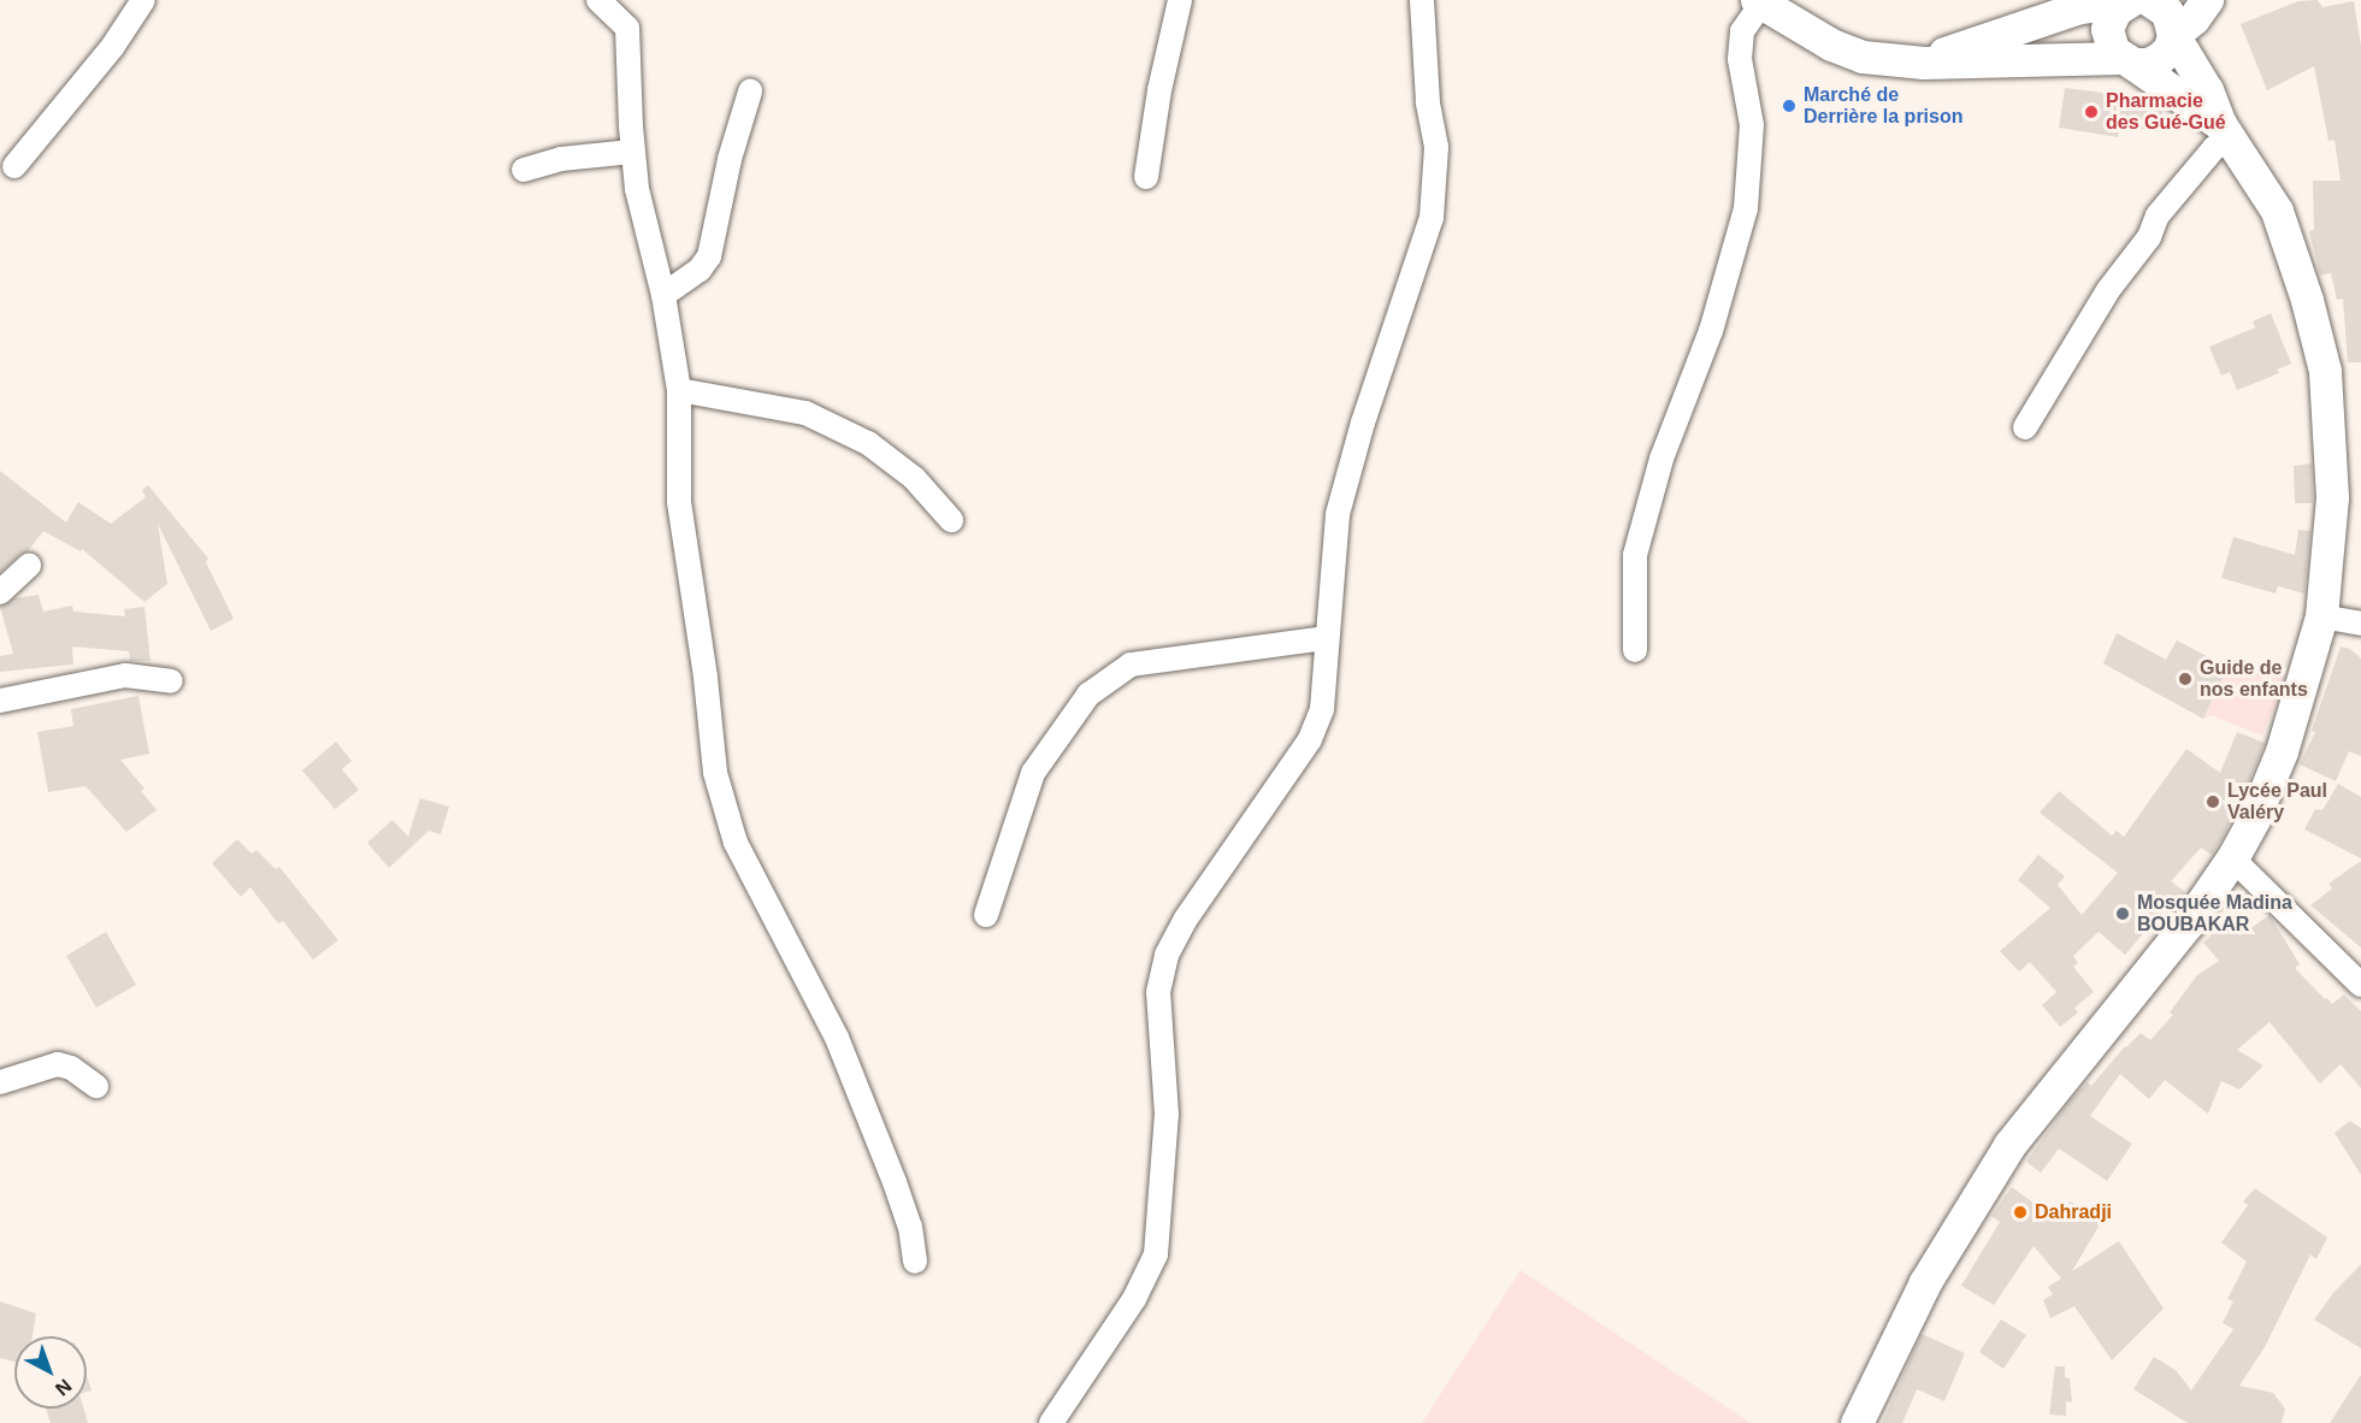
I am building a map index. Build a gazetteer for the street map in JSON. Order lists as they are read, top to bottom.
{
  "places": [
    "Marché de Derrière la prison",
    "Pharmacie des Gué-Gué",
    "Guide de nos enfants",
    "Lycée Paul Valéry",
    "Mosquée Madina BOUBAKAR",
    "Dahradji"
  ],
  "north": "bottom right"
}
